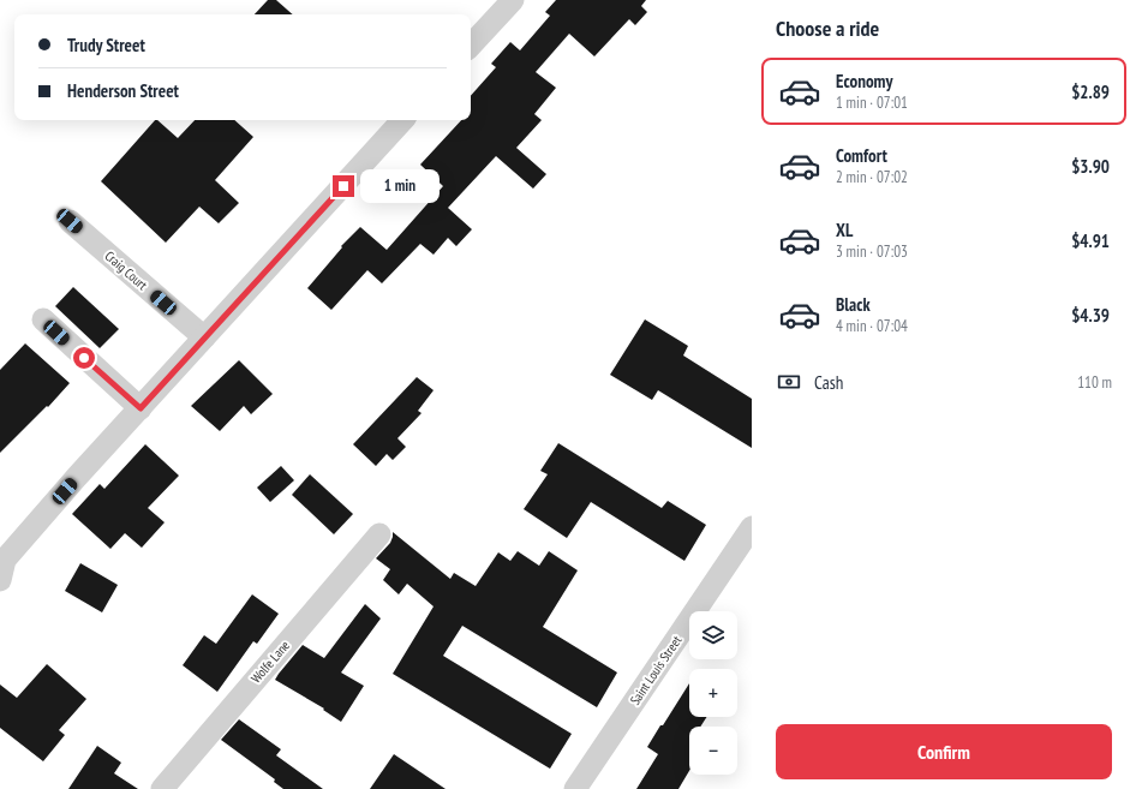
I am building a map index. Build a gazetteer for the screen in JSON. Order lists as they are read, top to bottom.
{
  "streets": {
    "street": ["Craig Court", "Wolfe Lane", "Saint Louis Street"]
  },
  "page": {
    "heading": "Choose a ride",
    "banner": ["Trudy Street", "Henderson Street"],
    "list": [
      {
        "name": "Economy",
        "note": "1 min · 07:01",
        "value": "$2.89"
      },
      {
        "name": "Comfort",
        "note": "2 min · 07:02",
        "value": "$3.90"
      },
      {
        "name": "XL",
        "note": "3 min · 07:03",
        "value": "$4.91"
      },
      {
        "name": "Black",
        "note": "4 min · 07:04",
        "value": "$4.39"
      }
    ],
    "bubble": "1 min",
    "pay": ["Cash", "110 m"],
    "map_buttons": ["+", "−"],
    "buttons": "Confirm"
  }
}
